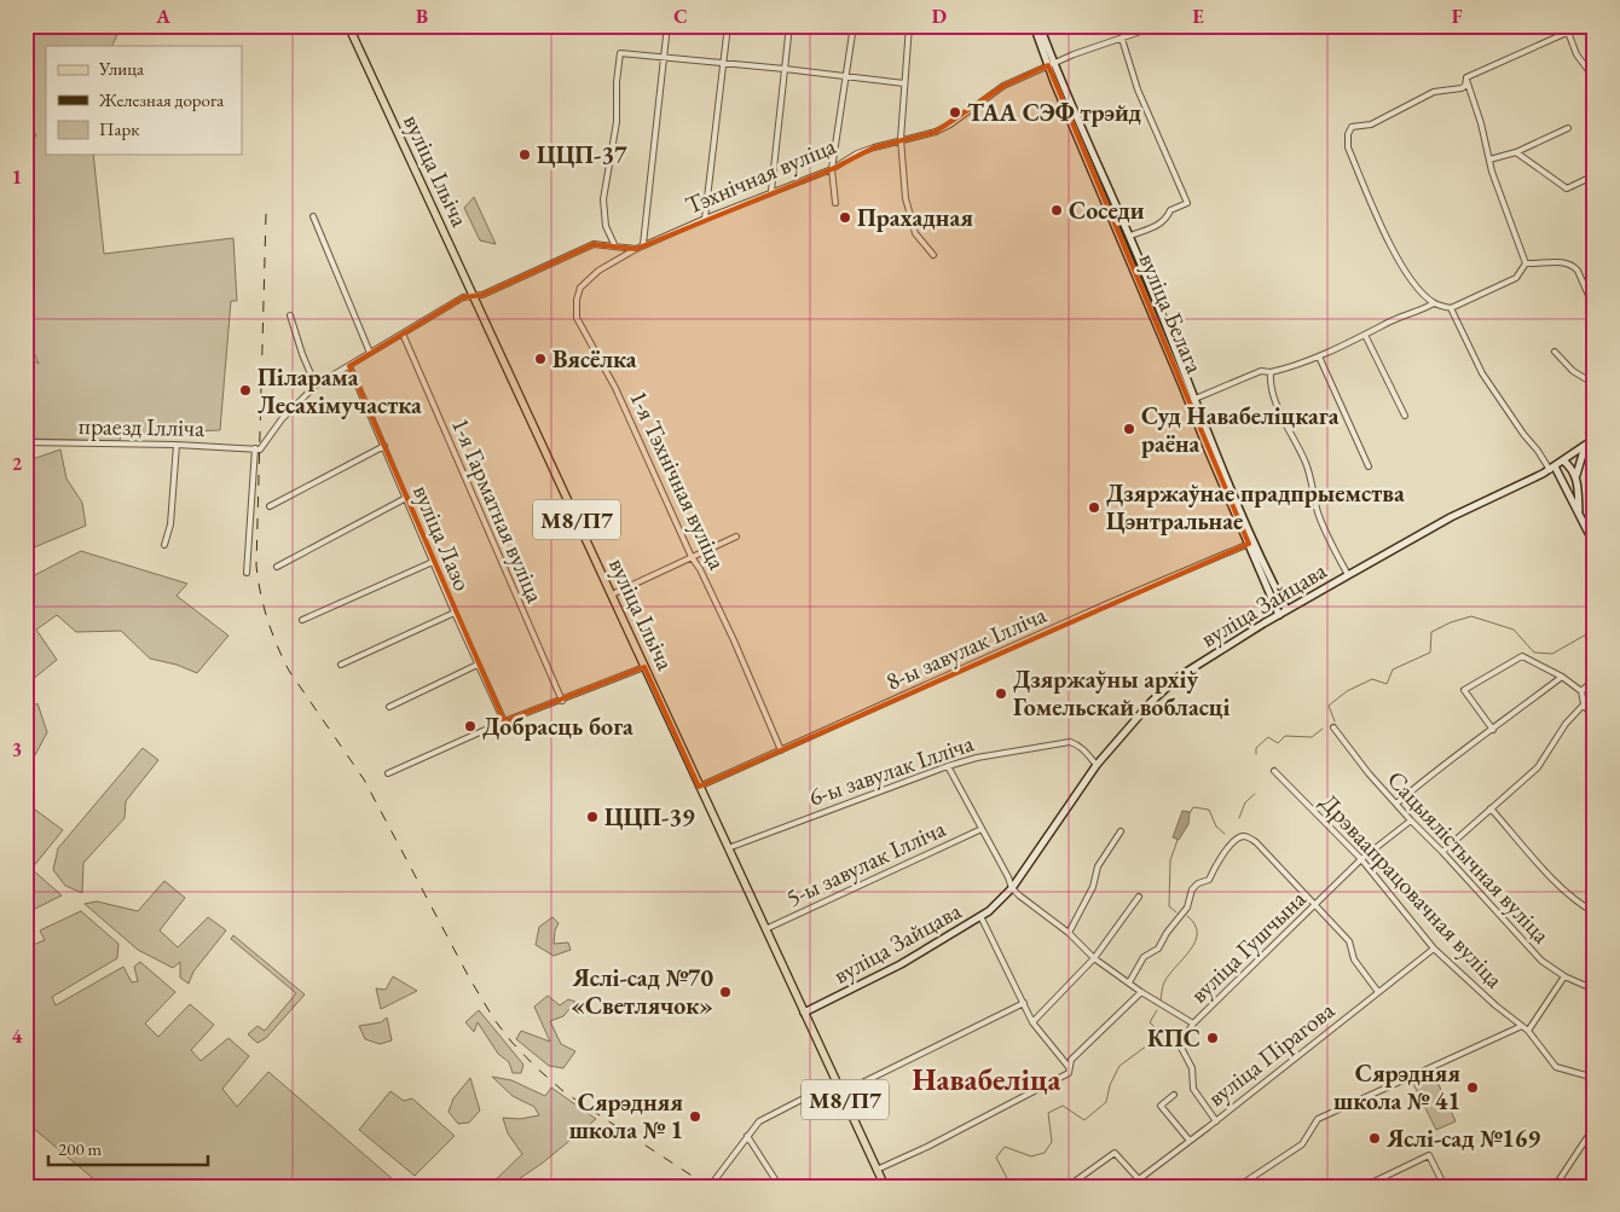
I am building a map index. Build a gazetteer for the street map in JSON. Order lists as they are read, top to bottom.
{
  "streets": {
    "main road": ["вуліца Ільіча", "М8/П7"],
    "street": [
      "Тэхнічная вуліца",
      "вуліца Белага",
      "праезд Ілліча",
      "1-я Тэхнічная вуліца",
      "1-я Гарматная вуліца",
      "вуліца Лазо",
      "вуліца Зайцава",
      "8-ы завулак Ілліча",
      "6-ы завулак Ілліча",
      "Сацыялістычная вуліца",
      "5-ы завулак Ілліча",
      "Дрэваапрацовачная вуліца",
      "вуліца Гушчына",
      "вуліца Пірагова"
    ]
  },
  "crossings": [
    ["вуліца Ільіча", "вуліца Зайцава"],
    ["вуліца Ільіча", "8-ы завулак Ілліча"],
    ["вуліца Ільіча", "6-ы завулак Ілліча"],
    ["вуліца Ільіча", "5-ы завулак Ілліча"],
    ["Тэхнічная вуліца", "вуліца Белага"],
    ["Тэхнічная вуліца", "1-я Тэхнічная вуліца"],
    ["вуліца Белага", "вуліца Зайцава"],
    ["вуліца Белага", "8-ы завулак Ілліча"],
    ["1-я Тэхнічная вуліца", "8-ы завулак Ілліча"],
    ["вуліца Зайцава", "6-ы завулак Ілліча"],
    ["Сацыялістычная вуліца", "вуліца Гушчына"],
    ["Дрэваапрацовачная вуліца", "вуліца Гушчына"],
    ["Дрэваапрацовачная вуліца", "вуліца Пірагова"],
    ["вуліца Гушчына", "вуліца Пірагова"]
  ],
  "districts": ["Навабеліца"],
  "places": [
    "ТАА СЭФ трэйд",
    "ЦЦП-37",
    "Соседи",
    "Прахадная",
    "Вясёлка",
    "Піларама Лесахімучастка",
    "Суд Навабеліцкага раёна",
    "Дзяржаўнае прадпрыемства Цэнтральнае",
    "Дзяржаўны архіў Гомельскай вобласці",
    "Добрасць бога",
    "ЦЦП-39",
    "Яслі-сад №70 «Светлячок»",
    "КПС",
    "Сярэдняя школа № 41",
    "Сярэдняя школа № 1",
    "Яслі-сад №169"
  ],
  "legend": ["Улица", "Железная дорога", "Парк"],
  "scale_bar": "200 m",
  "grid": {
    "columns": [
      "A",
      "B",
      "C",
      "D",
      "E",
      "F"
    ],
    "rows": [
      "1",
      "2",
      "3",
      "4"
    ]
  }
}
